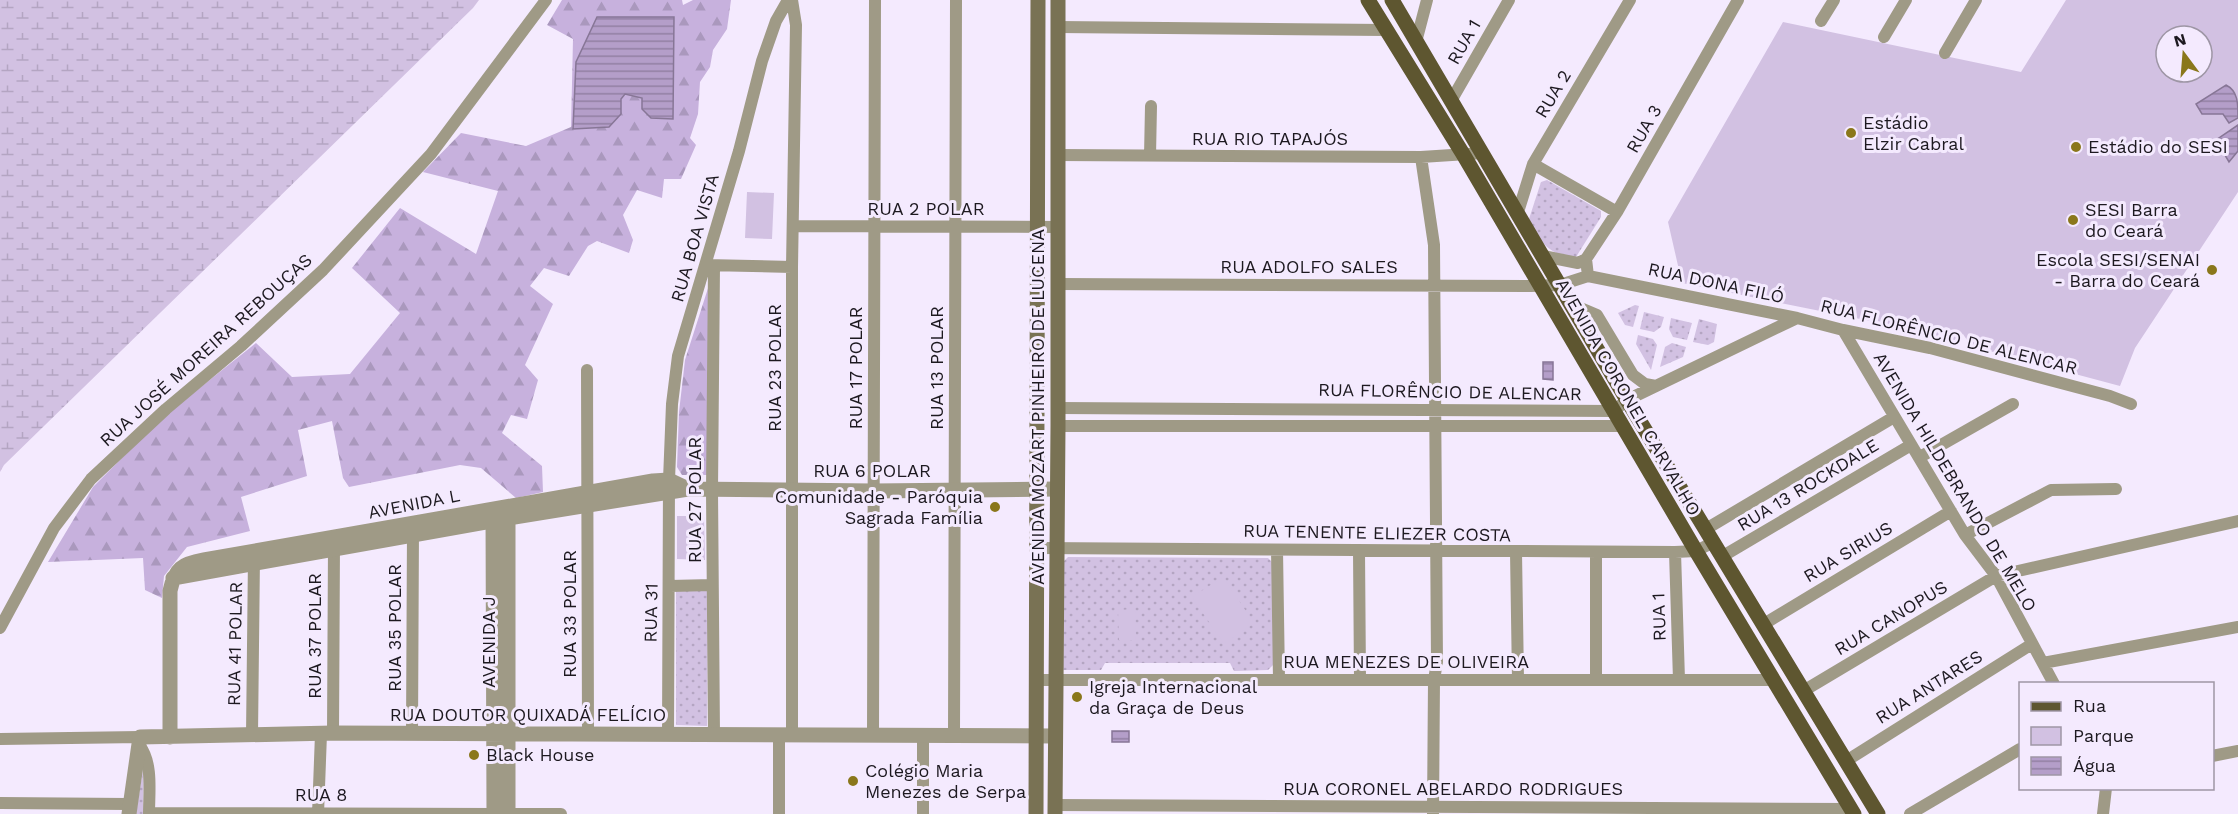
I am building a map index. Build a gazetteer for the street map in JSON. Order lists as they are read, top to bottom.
{
  "streets": {
    "main road": ["AVENIDA CORONEL CARVALHO", "AVENIDA MOZART PINHEIRO DE LUCENA"],
    "street": [
      "RUA 1",
      "RUA 2",
      "RUA 3",
      "RUA RIO TAPAJÓS",
      "RUA 2 POLAR",
      "RUA BOA VISTA",
      "RUA ADOLFO SALES",
      "RUA DONA FILÓ",
      "RUA FLORÊNCIO DE ALENCAR",
      "RUA JOSÉ MOREIRA REBOUÇAS",
      "RUA 23 POLAR",
      "RUA 17 POLAR",
      "RUA 13 POLAR",
      "RUA 6 POLAR",
      "AVENIDA HILDEBRANDO DE MELO",
      "RUA 13 ROCKDALE",
      "RUA 27 POLAR",
      "AVENIDA L",
      "RUA TENENTE ELIEZER COSTA",
      "RUA SIRIUS",
      "RUA 31",
      "RUA 33 POLAR",
      "RUA CANOPUS",
      "RUA 35 POLAR",
      "RUA 37 POLAR",
      "AVENIDA J",
      "RUA 41 POLAR",
      "RUA MENEZES DE OLIVEIRA",
      "RUA ANTARES",
      "RUA DOUTOR QUIXADÁ FELÍCIO",
      "RUA CORONEL ABELARDO RODRIGUES",
      "RUA 8"
    ]
  },
  "crossings": [
    ["RUA 1", "AVENIDA CORONEL CARVALHO"],
    ["RUA 1", "RUA TENENTE ELIEZER COSTA"],
    ["RUA 1", "RUA MENEZES DE OLIVEIRA"],
    ["RUA 2", "AVENIDA CORONEL CARVALHO"],
    ["RUA 3", "RUA DONA FILÓ"],
    ["RUA RIO TAPAJÓS", "AVENIDA CORONEL CARVALHO"],
    ["RUA RIO TAPAJÓS", "AVENIDA MOZART PINHEIRO DE LUCENA"],
    ["RUA 2 POLAR", "RUA 23 POLAR"],
    ["RUA 2 POLAR", "RUA 17 POLAR"],
    ["RUA 2 POLAR", "RUA 13 POLAR"],
    ["RUA 2 POLAR", "AVENIDA MOZART PINHEIRO DE LUCENA"],
    ["RUA BOA VISTA", "RUA 23 POLAR"],
    ["RUA BOA VISTA", "RUA 6 POLAR"],
    ["RUA BOA VISTA", "RUA 27 POLAR"],
    ["RUA BOA VISTA", "AVENIDA L"],
    ["RUA BOA VISTA", "RUA 31"],
    ["RUA ADOLFO SALES", "RUA DONA FILÓ"],
    ["RUA ADOLFO SALES", "AVENIDA CORONEL CARVALHO"],
    ["RUA ADOLFO SALES", "AVENIDA MOZART PINHEIRO DE LUCENA"],
    ["RUA DONA FILÓ", "RUA FLORÊNCIO DE ALENCAR"],
    ["RUA DONA FILÓ", "AVENIDA CORONEL CARVALHO"],
    ["RUA FLORÊNCIO DE ALENCAR", "AVENIDA CORONEL CARVALHO"],
    ["RUA FLORÊNCIO DE ALENCAR", "AVENIDA MOZART PINHEIRO DE LUCENA"],
    ["RUA FLORÊNCIO DE ALENCAR", "AVENIDA HILDEBRANDO DE MELO"],
    ["RUA 23 POLAR", "RUA 6 POLAR"],
    ["RUA 23 POLAR", "RUA DOUTOR QUIXADÁ FELÍCIO"],
    ["RUA 17 POLAR", "RUA 6 POLAR"],
    ["RUA 17 POLAR", "RUA DOUTOR QUIXADÁ FELÍCIO"],
    ["RUA 13 POLAR", "RUA 6 POLAR"],
    ["RUA 13 POLAR", "RUA DOUTOR QUIXADÁ FELÍCIO"],
    ["AVENIDA CORONEL CARVALHO", "RUA 13 ROCKDALE"],
    ["AVENIDA CORONEL CARVALHO", "RUA TENENTE ELIEZER COSTA"],
    ["AVENIDA CORONEL CARVALHO", "RUA SIRIUS"],
    ["AVENIDA CORONEL CARVALHO", "RUA CANOPUS"],
    ["AVENIDA CORONEL CARVALHO", "RUA MENEZES DE OLIVEIRA"],
    ["AVENIDA CORONEL CARVALHO", "RUA ANTARES"],
    ["AVENIDA CORONEL CARVALHO", "RUA CORONEL ABELARDO RODRIGUES"],
    ["AVENIDA MOZART PINHEIRO DE LUCENA", "RUA 6 POLAR"],
    ["AVENIDA MOZART PINHEIRO DE LUCENA", "RUA TENENTE ELIEZER COSTA"],
    ["AVENIDA MOZART PINHEIRO DE LUCENA", "RUA MENEZES DE OLIVEIRA"],
    ["AVENIDA MOZART PINHEIRO DE LUCENA", "RUA DOUTOR QUIXADÁ FELÍCIO"],
    ["AVENIDA MOZART PINHEIRO DE LUCENA", "RUA CORONEL ABELARDO RODRIGUES"],
    ["RUA 6 POLAR", "RUA 27 POLAR"],
    ["RUA 6 POLAR", "AVENIDA L"],
    ["RUA 6 POLAR", "RUA 31"],
    ["AVENIDA HILDEBRANDO DE MELO", "RUA 13 ROCKDALE"],
    ["AVENIDA HILDEBRANDO DE MELO", "RUA SIRIUS"],
    ["AVENIDA HILDEBRANDO DE MELO", "RUA CANOPUS"],
    ["AVENIDA HILDEBRANDO DE MELO", "RUA ANTARES"],
    ["RUA 13 ROCKDALE", "RUA TENENTE ELIEZER COSTA"],
    ["RUA 27 POLAR", "RUA DOUTOR QUIXADÁ FELÍCIO"],
    ["AVENIDA L", "RUA 31"],
    ["AVENIDA L", "RUA 33 POLAR"],
    ["AVENIDA L", "RUA 35 POLAR"],
    ["AVENIDA L", "RUA 37 POLAR"],
    ["AVENIDA L", "AVENIDA J"],
    ["AVENIDA L", "RUA 41 POLAR"],
    ["AVENIDA L", "RUA DOUTOR QUIXADÁ FELÍCIO"],
    ["RUA 31", "RUA DOUTOR QUIXADÁ FELÍCIO"],
    ["RUA 33 POLAR", "RUA DOUTOR QUIXADÁ FELÍCIO"],
    ["RUA 35 POLAR", "RUA DOUTOR QUIXADÁ FELÍCIO"],
    ["RUA 37 POLAR", "RUA DOUTOR QUIXADÁ FELÍCIO"],
    ["RUA 37 POLAR", "RUA 8"],
    ["AVENIDA J", "RUA DOUTOR QUIXADÁ FELÍCIO"],
    ["AVENIDA J", "RUA 8"],
    ["RUA 41 POLAR", "RUA DOUTOR QUIXADÁ FELÍCIO"]
  ],
  "places": [
    "Estádio Elzir Cabral",
    "Estádio do SESI",
    "SESI Barra do Ceará",
    "Escola SESI/SENAI - Barra do Ceará",
    "Comunidade - Paróquia Sagrada Família",
    "Igreja Internacional da Graça de Deus",
    "Black House",
    "Colégio Maria Menezes de Serpa"
  ],
  "legend": ["Rua", "Parque", "Água"],
  "north": "top"
}
